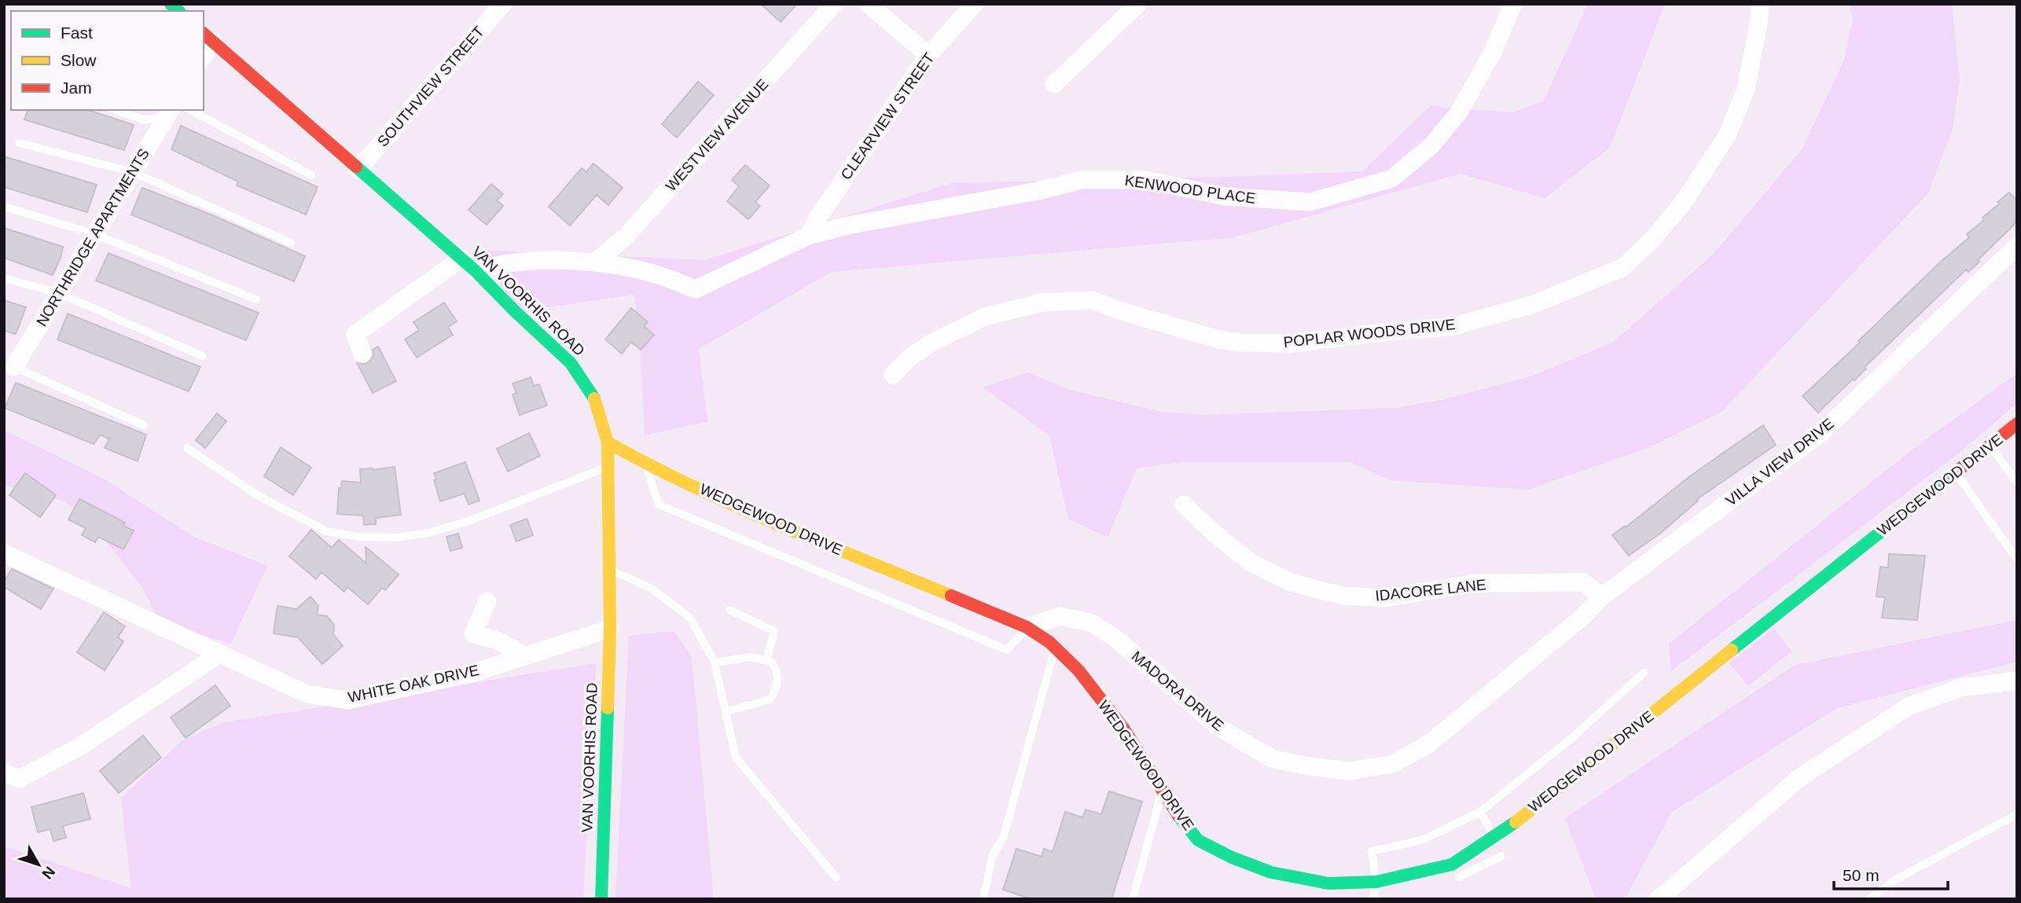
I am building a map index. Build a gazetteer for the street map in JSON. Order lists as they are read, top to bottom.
{
  "streets": {
    "street": [
      "SOUTHVIEW STREET",
      "CLEARVIEW STREET",
      "WESTVIEW AVENUE",
      "KENWOOD PLACE",
      "NORTHRIDGE APARTMENTS",
      "VAN VOORHIS ROAD",
      "POPLAR WOODS DRIVE",
      "VILLA VIEW DRIVE",
      "WEDGEWOOD DRIVE",
      "IDACORE LANE",
      "WHITE OAK DRIVE",
      "MADORA DRIVE"
    ]
  },
  "crossings": [
    ["SOUTHVIEW STREET", "VAN VOORHIS ROAD"],
    ["CLEARVIEW STREET", "KENWOOD PLACE"],
    ["WESTVIEW AVENUE", "KENWOOD PLACE"],
    ["KENWOOD PLACE", "VAN VOORHIS ROAD"],
    ["VAN VOORHIS ROAD", "WEDGEWOOD DRIVE"],
    ["VAN VOORHIS ROAD", "WHITE OAK DRIVE"],
    ["VILLA VIEW DRIVE", "IDACORE LANE"],
    ["VILLA VIEW DRIVE", "MADORA DRIVE"],
    ["WEDGEWOOD DRIVE", "MADORA DRIVE"],
    ["IDACORE LANE", "MADORA DRIVE"]
  ],
  "legend": ["Fast", "Slow", "Jam"],
  "scale_bar": "50 m",
  "north": "bottom right"
}
